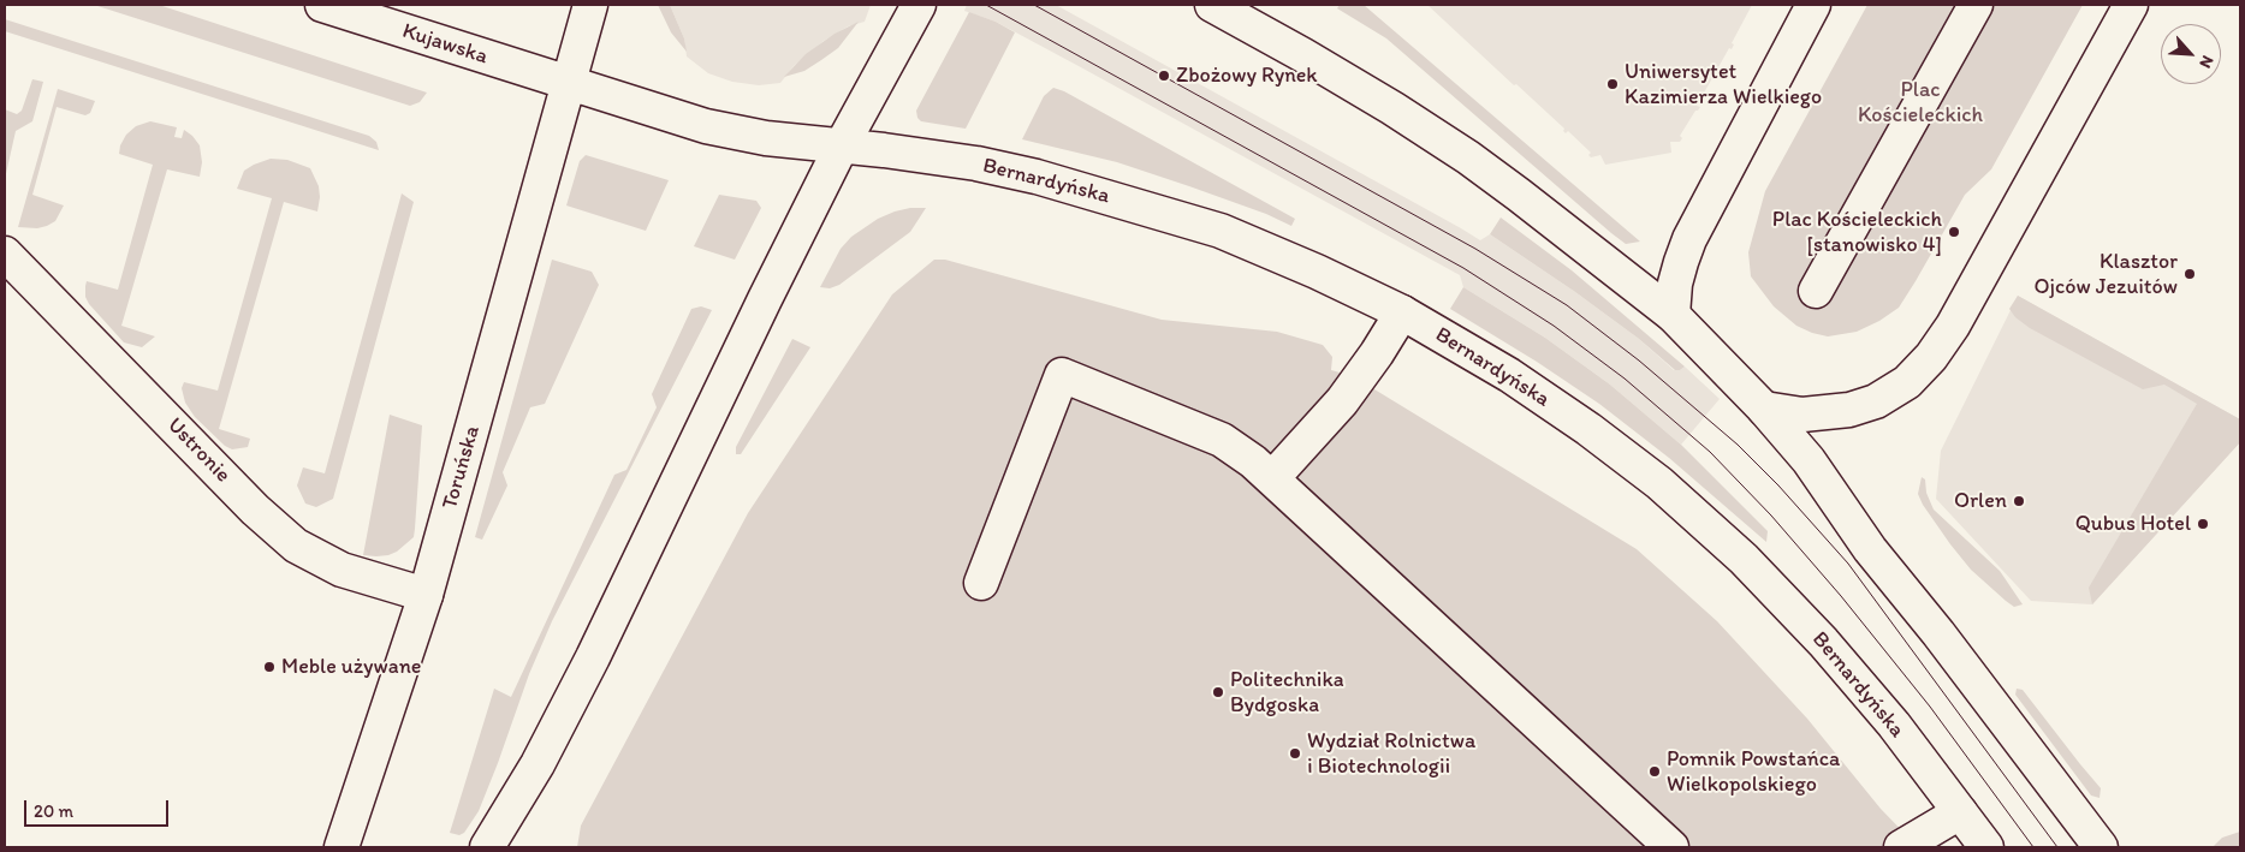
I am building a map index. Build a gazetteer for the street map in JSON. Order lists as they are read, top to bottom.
{
  "streets": {
    "street": [
      "Kujawska",
      "Bernardyńska",
      "Ustronie",
      "Toruńska"
    ]
  },
  "crossings": [
    ["Kujawska", "Bernardyńska"],
    ["Kujawska", "Toruńska"],
    ["Ustronie", "Toruńska"]
  ],
  "parks": ["Plac Kościeleckich"],
  "places": [
    "Zbożowy Rynek",
    "Uniwersytet Kazimierza Wielkiego",
    "Plac Kościeleckich [stanowisko 4]",
    "Klasztor Ojców Jezuitów",
    "Orlen",
    "Qubus Hotel",
    "Meble używane",
    "Politechnika Bydgoska",
    "Wydział Rolnictwa i Biotechnologii",
    "Pomnik Powstańca Wielkopolskiego"
  ],
  "scale_bar": "20 m",
  "north": "bottom right"
}
